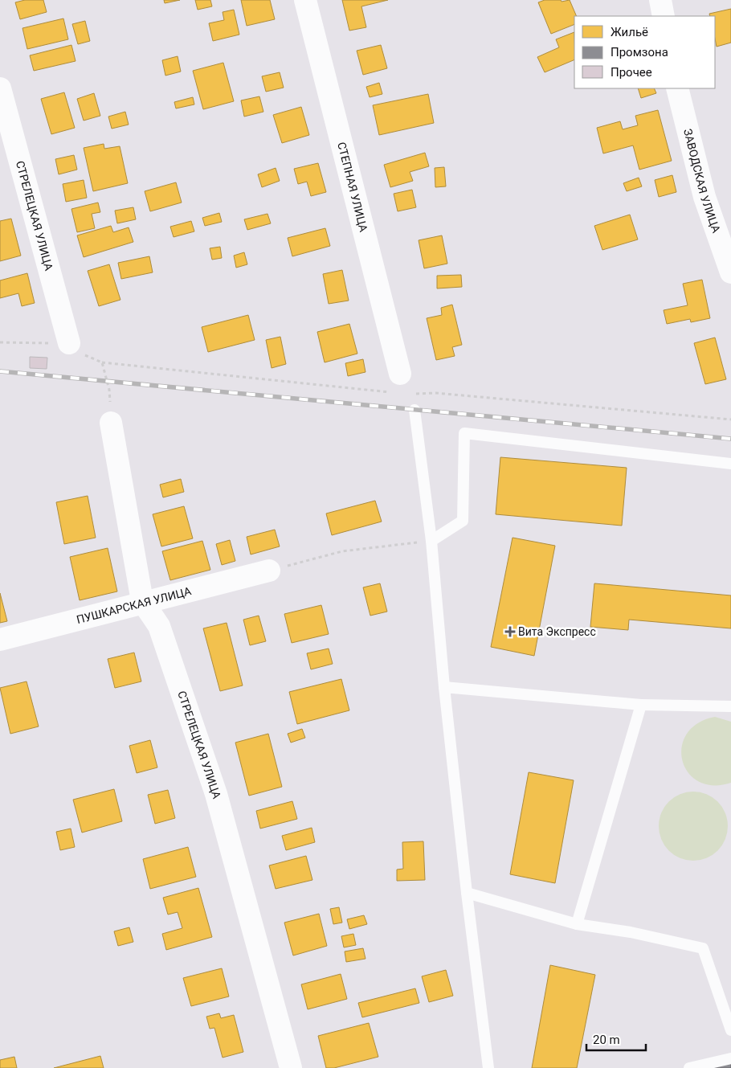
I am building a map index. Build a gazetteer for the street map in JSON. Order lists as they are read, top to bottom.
{
  "streets": {
    "street": [
      "ЗАВОДСКАЯ УЛИЦА",
      "СТЕПНАЯ УЛИЦА",
      "СТРЕЛЕЦКАЯ УЛИЦА",
      "ПУШКАРСКАЯ УЛИЦА"
    ]
  },
  "crossings": [
    ["СТРЕЛЕЦКАЯ УЛИЦА", "ПУШКАРСКАЯ УЛИЦА"]
  ],
  "places": {
    "health": ["Вита Экспресс"]
  },
  "legend": ["Жильё", "Промзона", "Прочее"],
  "scale_bar": "20 m"
}
